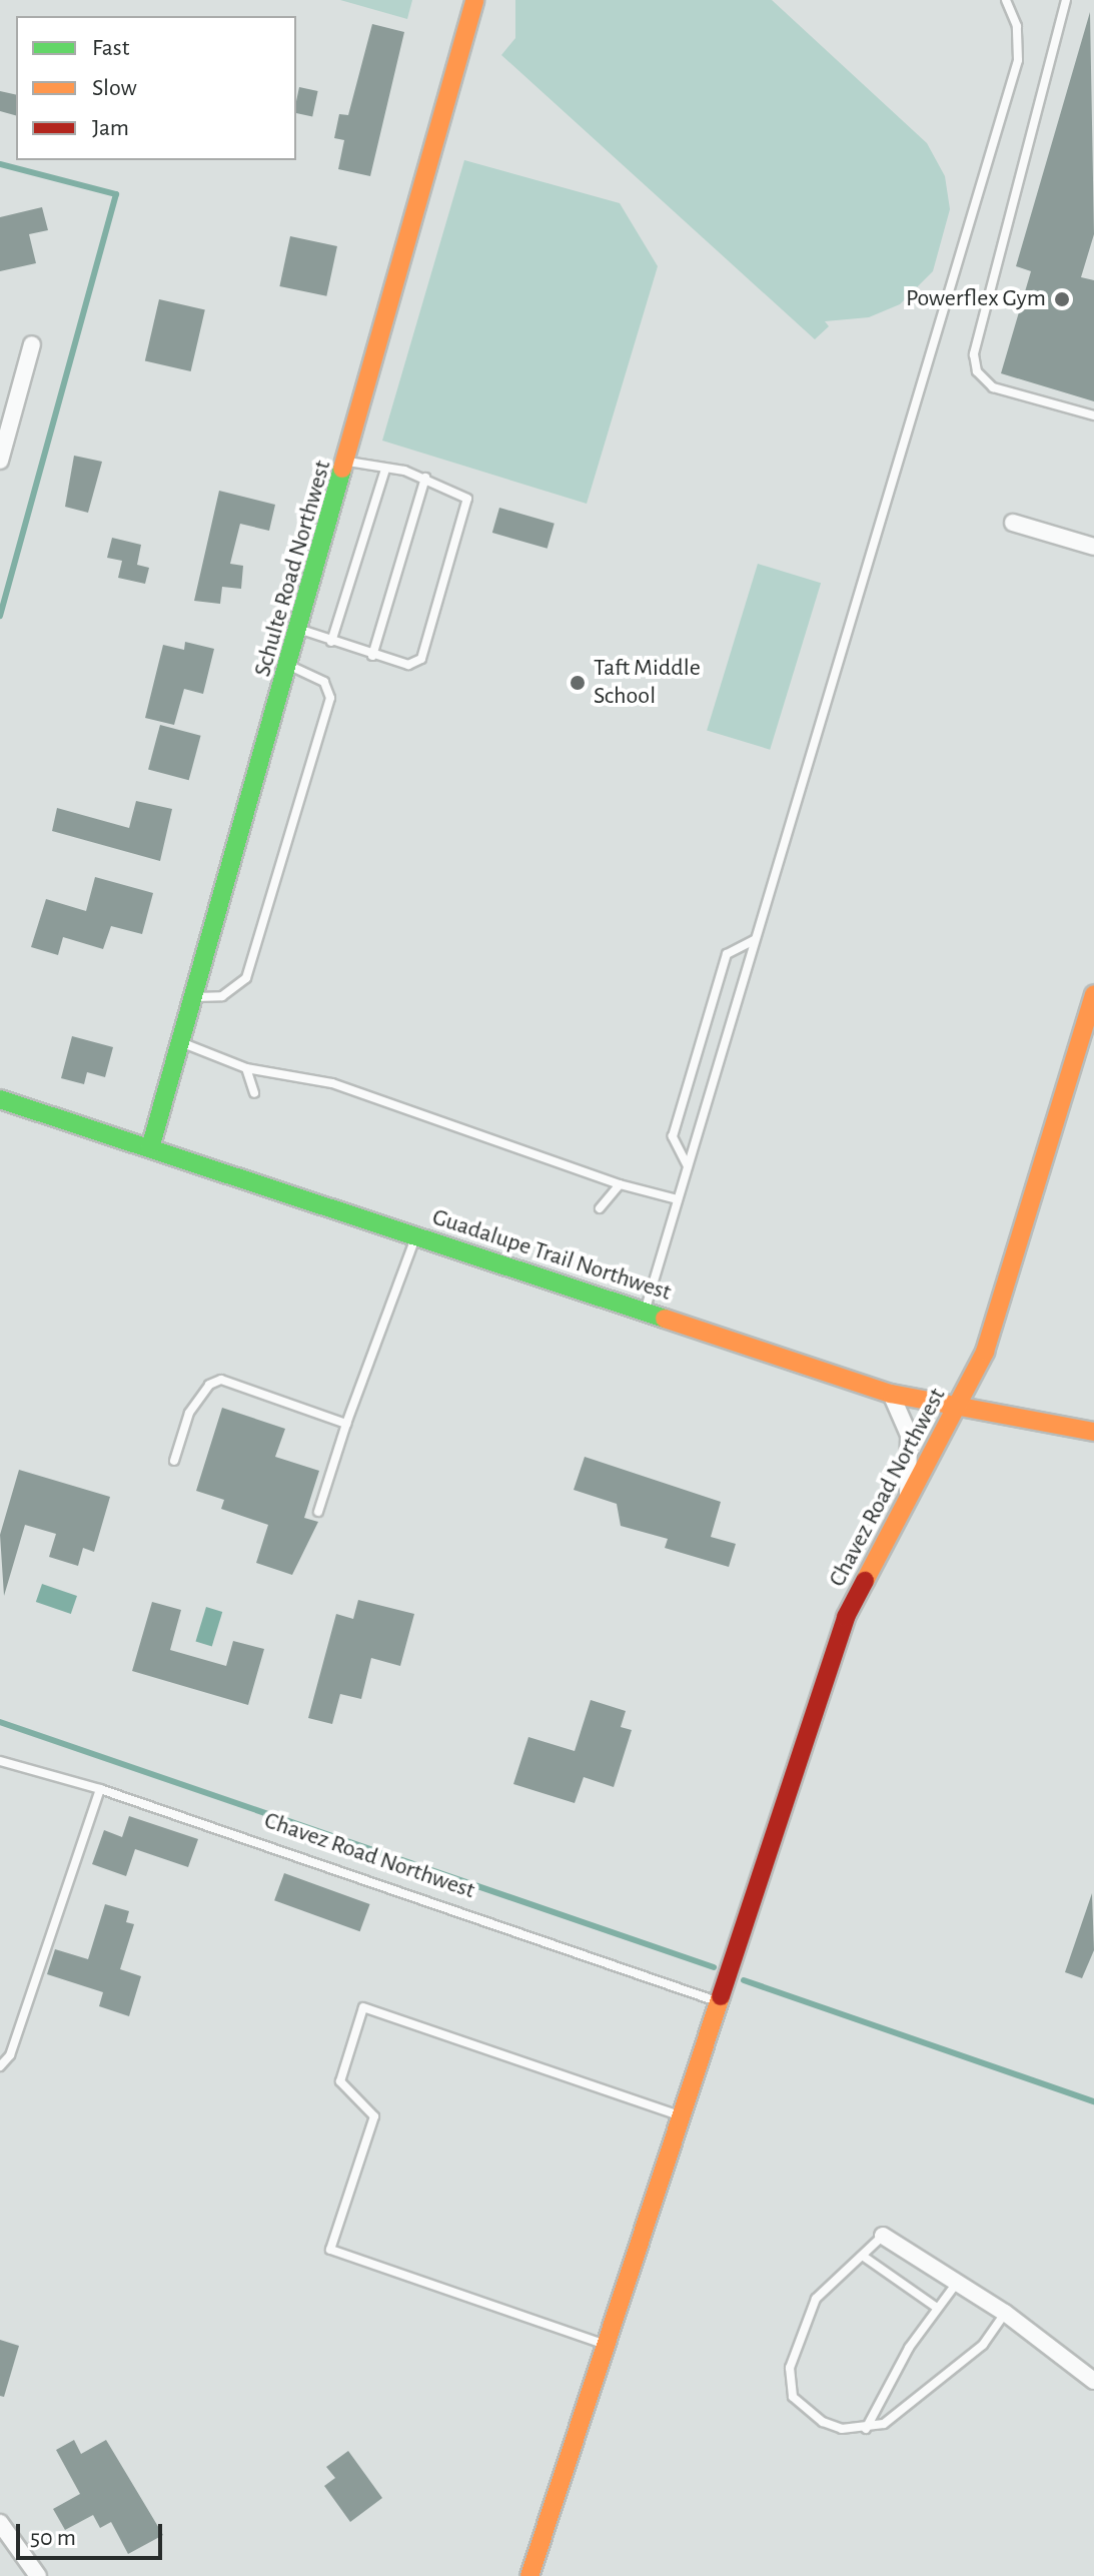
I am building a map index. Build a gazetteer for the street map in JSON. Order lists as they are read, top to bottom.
{
  "streets": {
    "street": ["Schulte Road Northwest", "Guadalupe Trail Northwest", "Chavez Road Northwest"]
  },
  "crossings": [
    ["Schulte Road Northwest", "Guadalupe Trail Northwest"],
    ["Guadalupe Trail Northwest", "Chavez Road Northwest"]
  ],
  "places": ["Powerflex Gym", "Taft Middle School"],
  "legend": ["Fast", "Slow", "Jam"],
  "scale_bar": "50 m"
}
